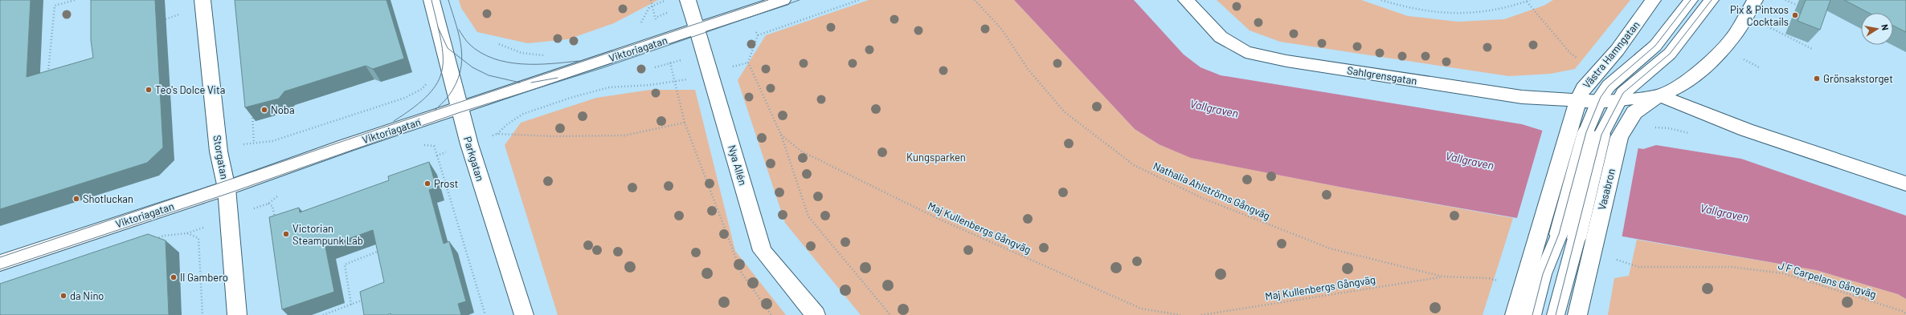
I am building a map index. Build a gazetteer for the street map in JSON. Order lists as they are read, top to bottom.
{
  "streets": {
    "street": [
      "Viktoriagatan",
      "Västra Hamngatan",
      "Sahlgrensgatan",
      "Storgatan",
      "Parkgatan",
      "Nya Allén",
      "Vasabron"
    ],
    "path": ["Nathalia Ahlströms Gångväg", "Maj Kullenbergs Gångväg", "J F Carpelans Gångväg"]
  },
  "crossings": [
    ["Viktoriagatan", "Storgatan"],
    ["Viktoriagatan", "Parkgatan"],
    ["Viktoriagatan", "Nya Allén"],
    ["Västra Hamngatan", "Sahlgrensgatan"],
    ["Västra Hamngatan", "Vasabron"],
    ["Nathalia Ahlströms Gångväg", "Maj Kullenbergs Gångväg"]
  ],
  "water": ["Vallgraven"],
  "parks": ["Kungsparken"],
  "places": [
    "Pix & Pintxos Cocktails",
    "Grönsakstorget",
    "Teo's Dolce Vita",
    "Noba",
    "Prost",
    "Shotluckan",
    "Victorian Steampunk Lab",
    "Il Gambero",
    "da Nino"
  ],
  "north": "right"
}
